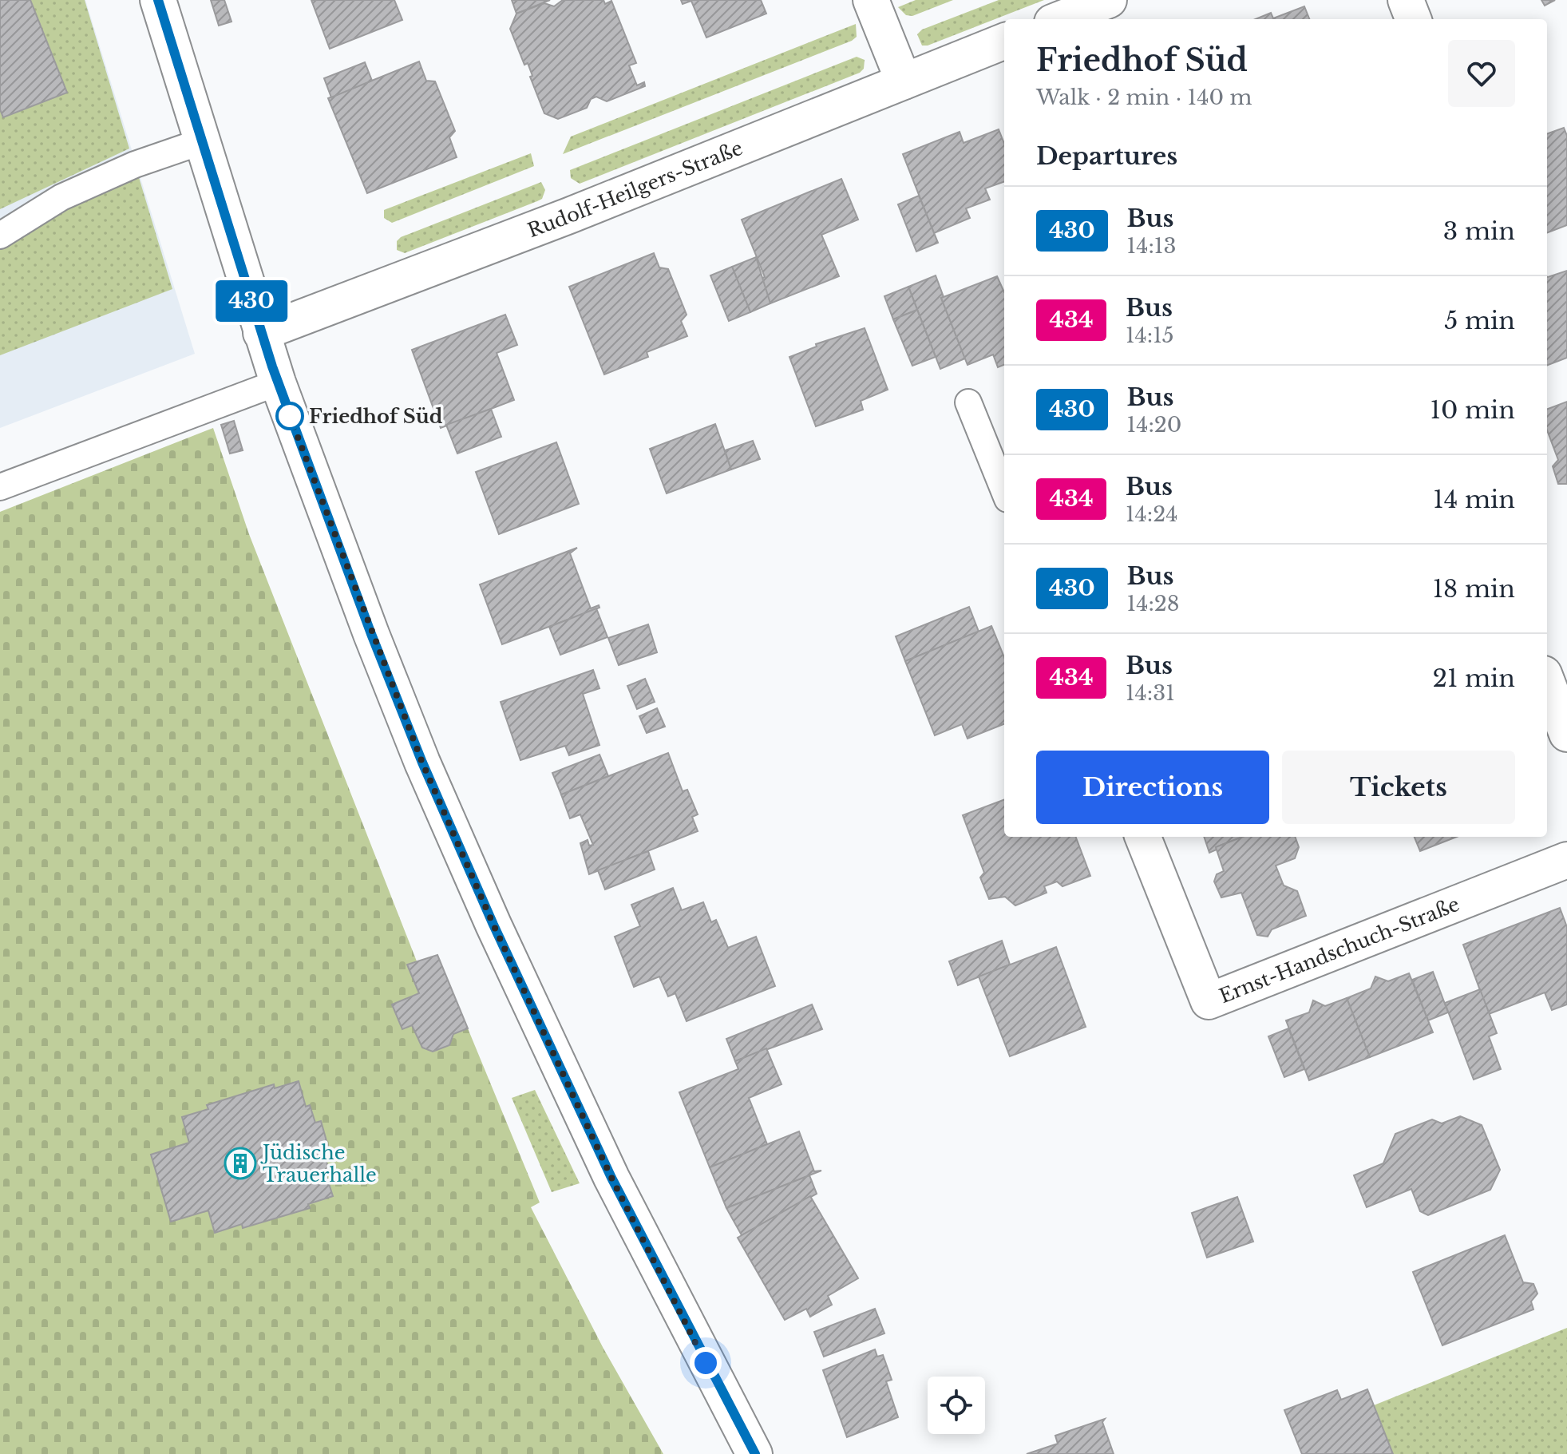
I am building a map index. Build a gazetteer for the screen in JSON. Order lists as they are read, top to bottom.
{
  "streets": {
    "street": ["Rudolf-Heilgers-Straße", "Ernst-Handschuch-Straße"]
  },
  "places": {
    "other": ["Friedhof Süd"],
    "building": ["Jüdische Trauerhalle"]
  },
  "lines": ["bus line 430"],
  "page": {
    "on_map": "430",
    "heading": [
      ["Friedhof Süd", "Walk · 2 min · 140 m"],
      "Departures"
    ],
    "list": [
      {
        "mark": "430",
        "name": "Bus",
        "note": "14:13",
        "value": "3 min"
      },
      {
        "mark": "434",
        "name": "Bus",
        "note": "14:15",
        "value": "5 min"
      },
      {
        "mark": "430",
        "name": "Bus",
        "note": "14:20",
        "value": "10 min"
      },
      {
        "mark": "434",
        "name": "Bus",
        "note": "14:24",
        "value": "14 min"
      },
      {
        "mark": "430",
        "name": "Bus",
        "note": "14:28",
        "value": "18 min"
      },
      {
        "mark": "434",
        "name": "Bus",
        "note": "14:31",
        "value": "21 min"
      }
    ],
    "buttons": ["Directions", "Tickets"]
  }
}
